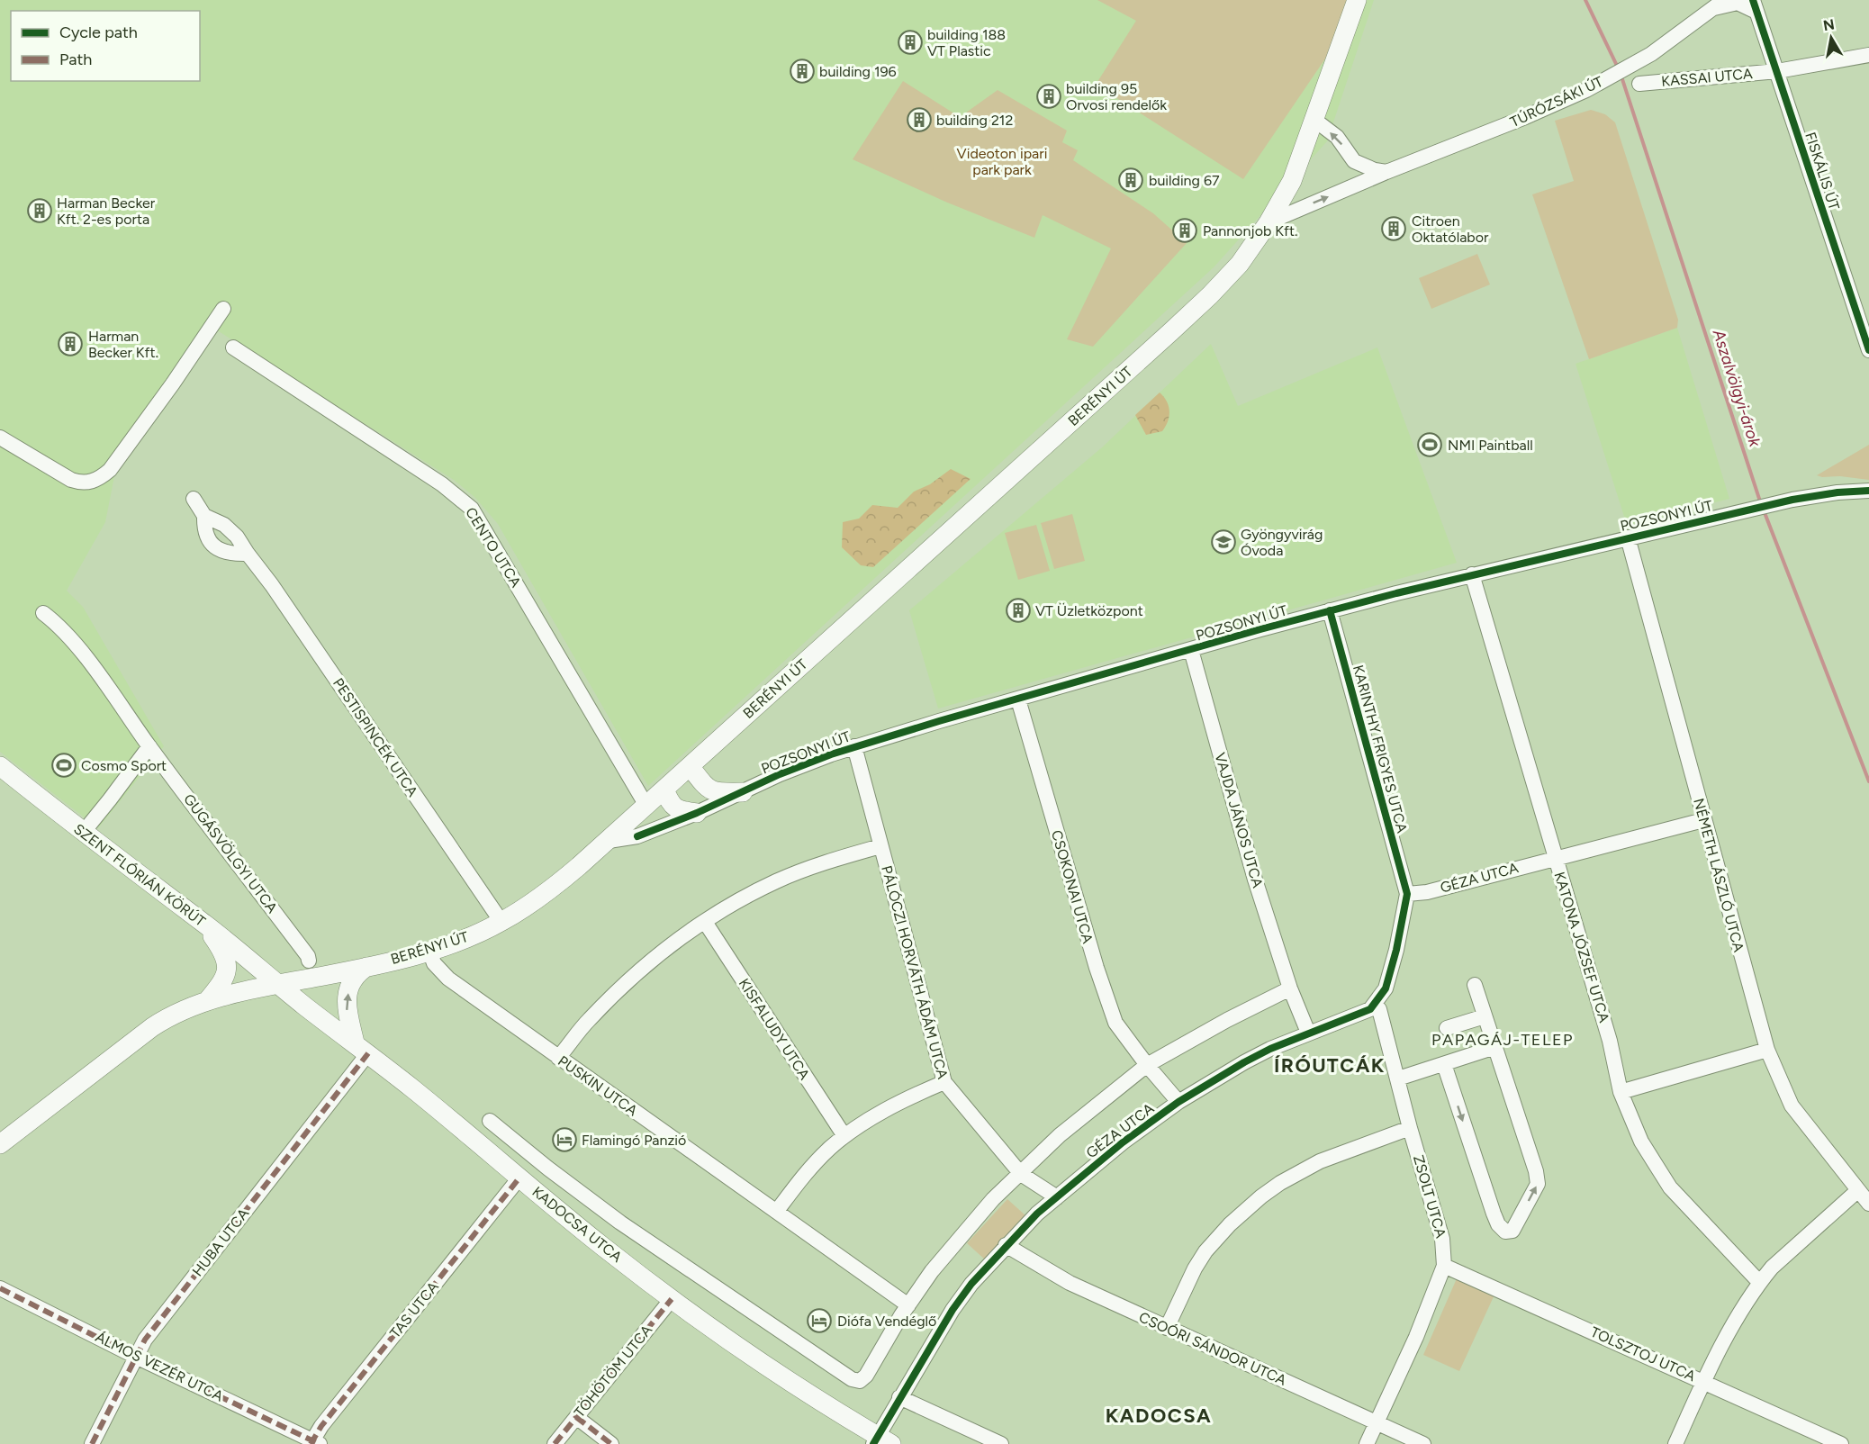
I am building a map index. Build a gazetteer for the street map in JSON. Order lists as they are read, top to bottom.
{
  "streets": {
    "main road": ["BERÉNYI ÚT", "SZENT FLÓRIÁN KÖRÚT", "KADOCSA UTCA"],
    "street": [
      "KASSAI UTCA",
      "TÚRÓZSÁKI ÚT",
      "FISKÁLIS ÚT",
      "POZSONYI ÚT",
      "CENTO UTCA",
      "PESTISPINCÉK UTCA",
      "KARINTHY FRIGYES UTCA",
      "VAJDA JÁNOS UTCA",
      "GUGÁSVÖLGYI UTCA",
      "NÉMETH LÁSZLÓ UTCA",
      "GÉZA UTCA",
      "CSOKONAI UTCA",
      "KATONA JÓZSEF UTCA",
      "PÁLÓCZI HORVÁTH ÁDÁM UTCA",
      "KISFALUDY UTCA",
      "PUSKIN UTCA",
      "ZSOLT UTCA",
      "HUBA UTCA",
      "TAS UTCA",
      "CSOÓRI SÁNDOR UTCA",
      "TOLSZTOJ UTCA",
      "ÁLMOS VEZÉR UTCA",
      "TÖHÖTÖM UTCA"
    ]
  },
  "crossings": [
    ["KASSAI UTCA", "FISKÁLIS ÚT"],
    ["TÚRÓZSÁKI ÚT", "FISKÁLIS ÚT"],
    ["TÚRÓZSÁKI ÚT", "BERÉNYI ÚT"],
    ["BERÉNYI ÚT", "POZSONYI ÚT"],
    ["BERÉNYI ÚT", "CENTO UTCA"],
    ["BERÉNYI ÚT", "PESTISPINCÉK UTCA"],
    ["BERÉNYI ÚT", "SZENT FLÓRIÁN KÖRÚT"],
    ["BERÉNYI ÚT", "PUSKIN UTCA"],
    ["BERÉNYI ÚT", "KADOCSA UTCA"],
    ["POZSONYI ÚT", "KARINTHY FRIGYES UTCA"],
    ["POZSONYI ÚT", "VAJDA JÁNOS UTCA"],
    ["POZSONYI ÚT", "NÉMETH LÁSZLÓ UTCA"],
    ["POZSONYI ÚT", "CSOKONAI UTCA"],
    ["POZSONYI ÚT", "KATONA JÓZSEF UTCA"],
    ["POZSONYI ÚT", "PÁLÓCZI HORVÁTH ÁDÁM UTCA"],
    ["KARINTHY FRIGYES UTCA", "GÉZA UTCA"],
    ["SZENT FLÓRIÁN KÖRÚT", "KADOCSA UTCA"],
    ["NÉMETH LÁSZLÓ UTCA", "GÉZA UTCA"],
    ["GÉZA UTCA", "KATONA JÓZSEF UTCA"],
    ["GÉZA UTCA", "ZSOLT UTCA"],
    ["GÉZA UTCA", "KADOCSA UTCA"],
    ["GÉZA UTCA", "CSOÓRI SÁNDOR UTCA"],
    ["PUSKIN UTCA", "KADOCSA UTCA"],
    ["ZSOLT UTCA", "CSOÓRI SÁNDOR UTCA"],
    ["ZSOLT UTCA", "TOLSZTOJ UTCA"],
    ["KADOCSA UTCA", "HUBA UTCA"],
    ["KADOCSA UTCA", "TAS UTCA"],
    ["KADOCSA UTCA", "TÖHÖTÖM UTCA"],
    ["HUBA UTCA", "ÁLMOS VEZÉR UTCA"],
    ["TAS UTCA", "ÁLMOS VEZÉR UTCA"]
  ],
  "districts": ["PAPAGÁJ-TELEP", "ÍRÓUTCÁK", "KADOCSA"],
  "water": ["Aszalvölgyi-árok"],
  "parks": ["Videoton ipari park park"],
  "places": {
    "building": [
      "building 188 VT Plastic",
      "building 196",
      "building 95 Orvosi rendelők",
      "building 212",
      "building 67",
      "Harman Becker Kft. 2-es porta",
      "Citroen Oktatólabor",
      "Pannonjob Kft.",
      "Harman Becker Kft.",
      "VT Üzletközpont"
    ],
    "sports": ["NMI Paintball", "Cosmo Sport"],
    "school or university": ["Gyöngyvirág Óvoda"],
    "hotel": ["Flamingó Panzió", "Diófa Vendéglő"]
  },
  "legend": ["Cycle path", "Path"],
  "north": "top"
}
